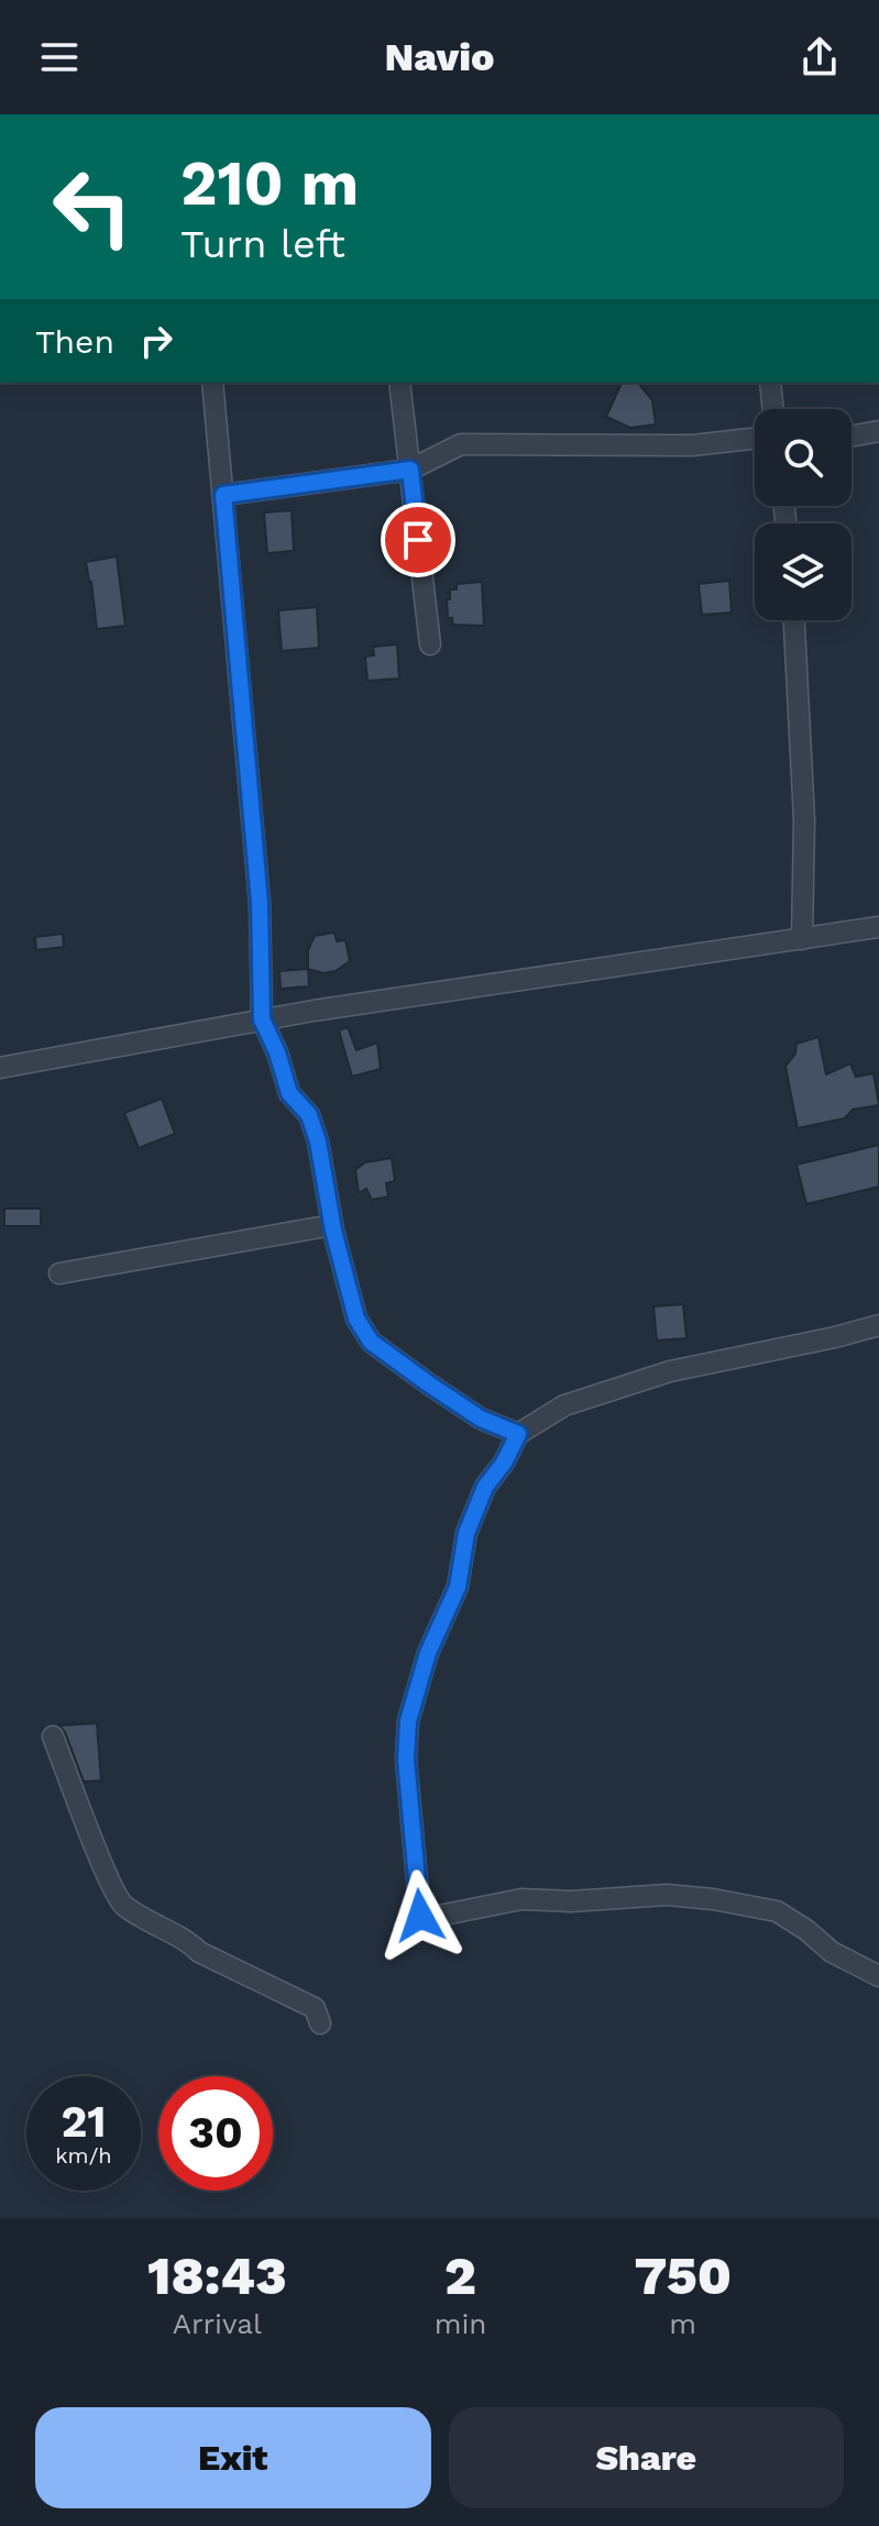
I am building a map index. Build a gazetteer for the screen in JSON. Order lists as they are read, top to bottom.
{
  "page": {
    "header": "Navio",
    "turn": ["210 m", "Turn left"],
    "then": "Then",
    "speed": "21 km/h",
    "limit": "30",
    "eta": [
      "18:43",
      "Arrival",
      "2",
      "min",
      "750",
      "m"
    ],
    "buttons": ["Exit", "Share"]
  }
}
